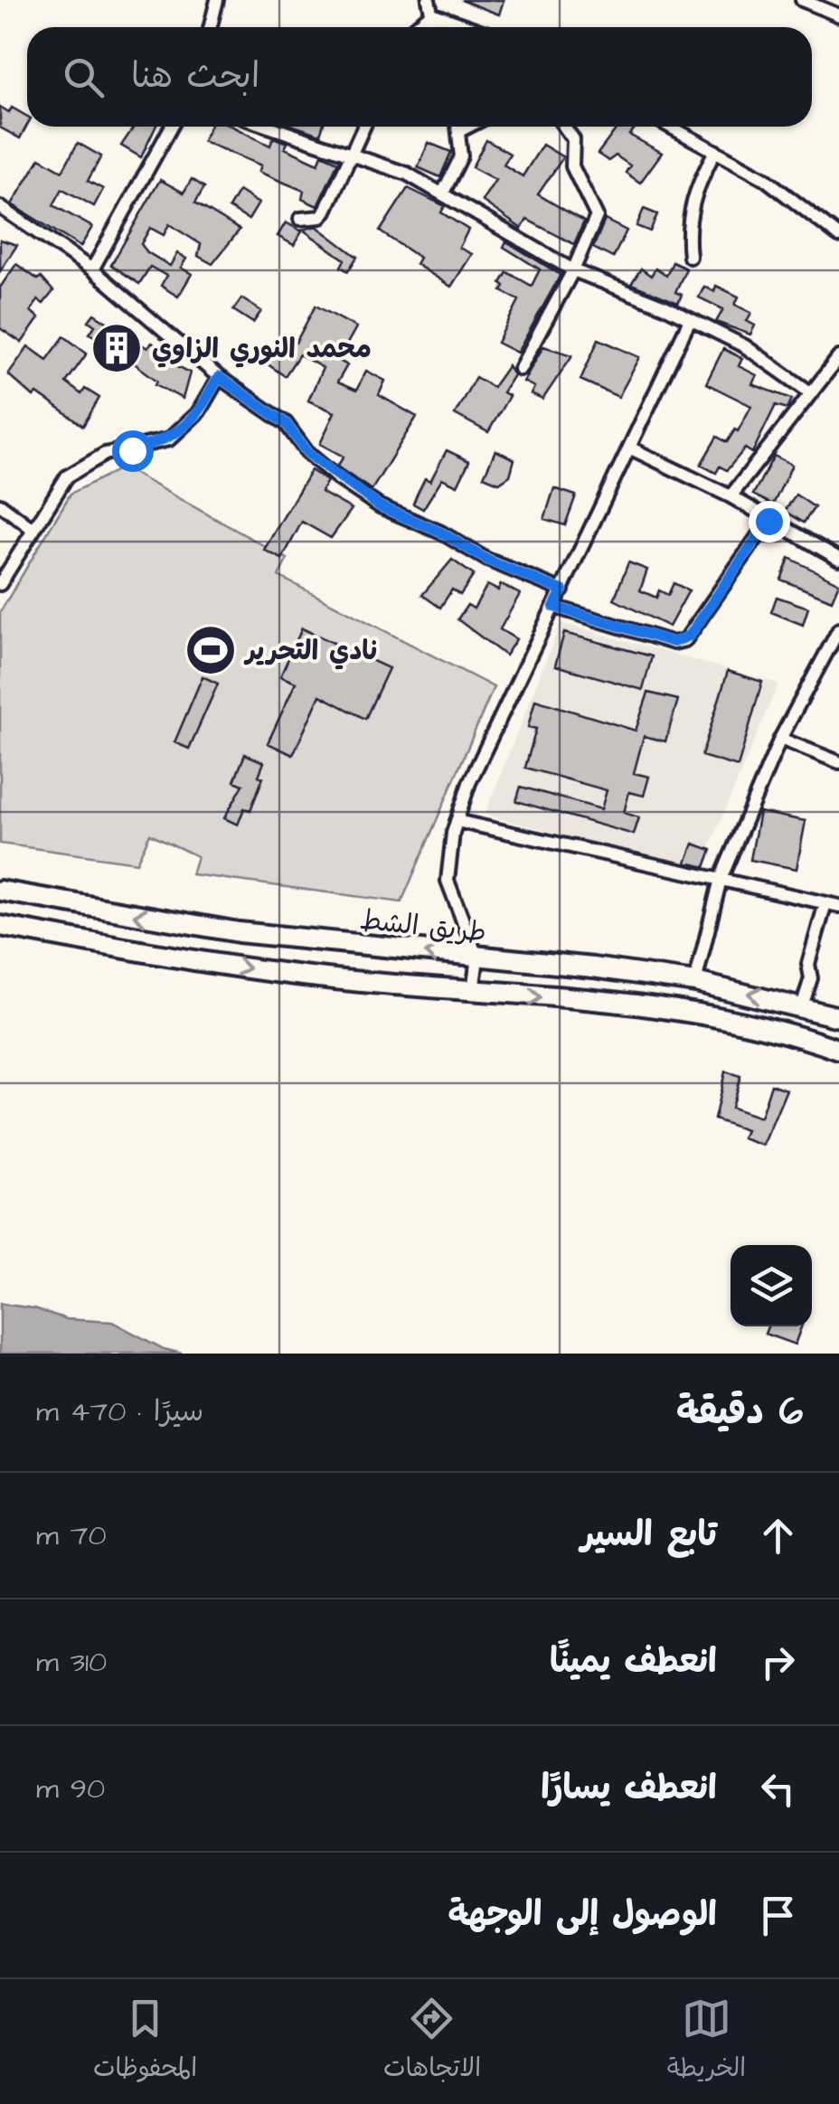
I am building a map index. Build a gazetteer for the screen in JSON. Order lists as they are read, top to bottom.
{
  "streets": {
    "highway": ["طريق الشط"]
  },
  "places": {
    "building": ["محمد النوري الزاوي"],
    "sports": ["نادي التحرير"]
  },
  "page": {
    "search": "ابحث هنا",
    "heading": ["6 دقيقة", "سيرًا · 470 m"],
    "list": [
      ["تابع السير", "70 m"],
      ["انعطف يمينًا", "310 m"],
      ["انعطف يسارًا", "90 m"],
      "الوصول إلى الوجهة"
    ],
    "nav": ["الخريطة", "الاتجاهات", "المحفوظات"]
  }
}
